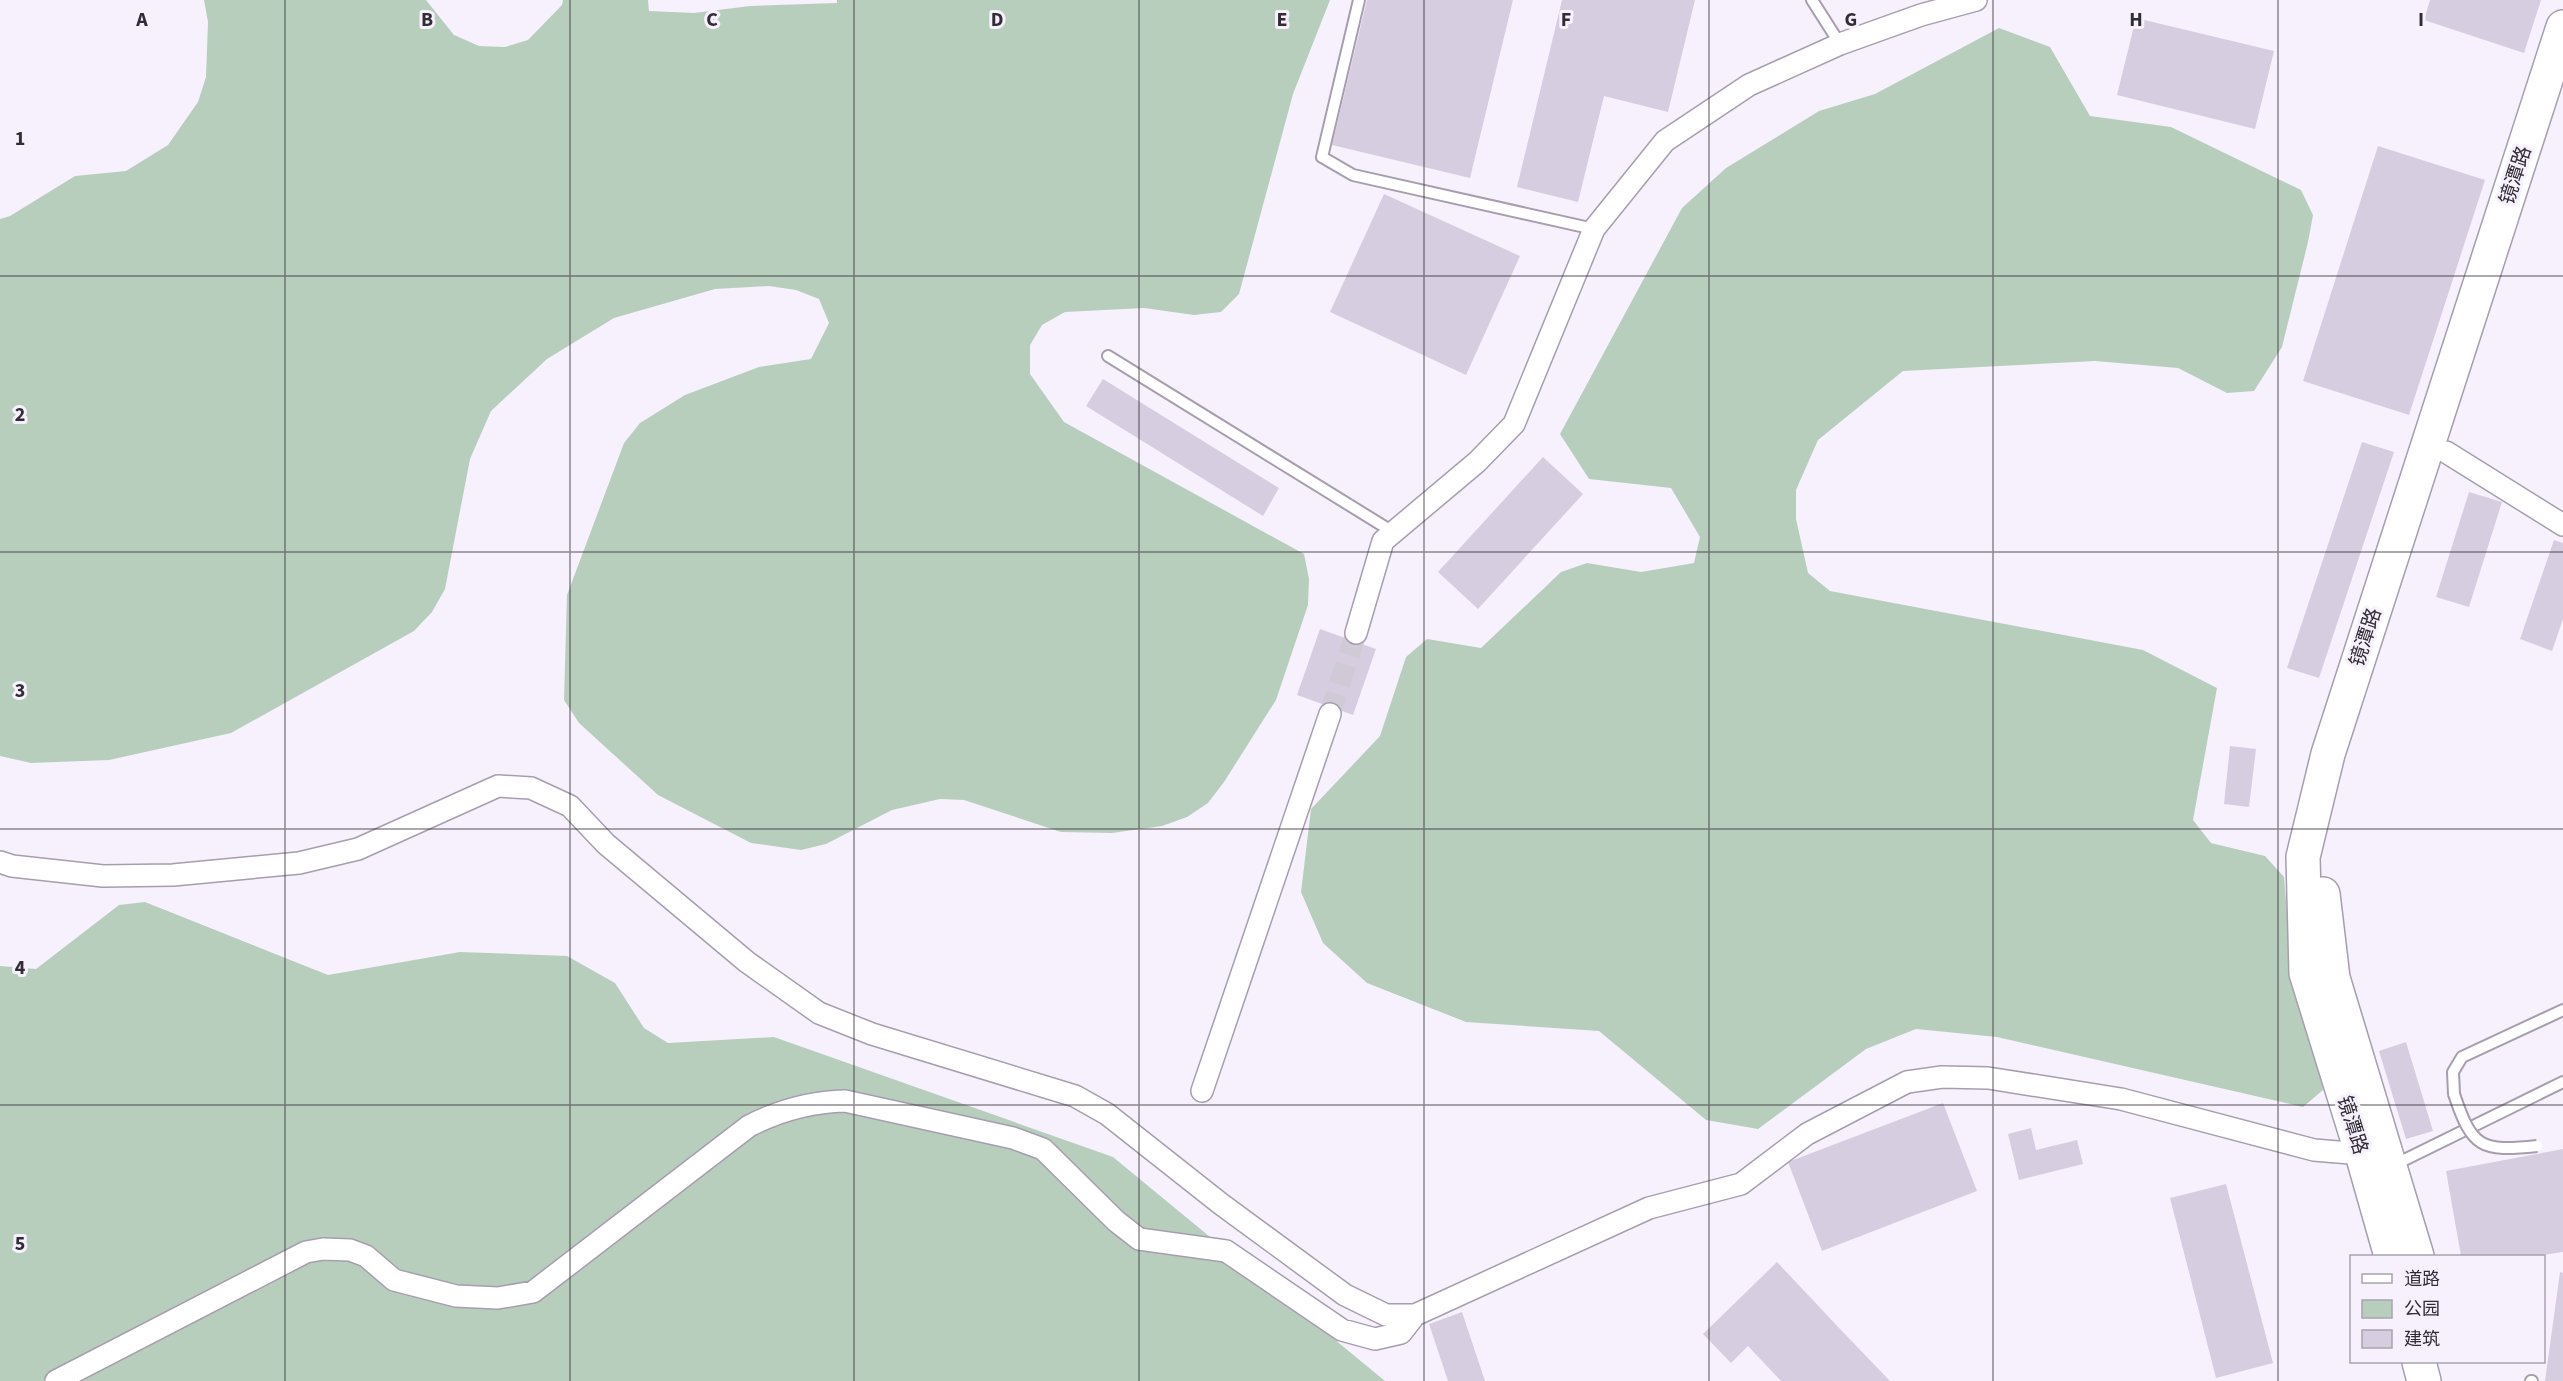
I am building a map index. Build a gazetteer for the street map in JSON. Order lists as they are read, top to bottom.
{
  "streets": {
    "main road": ["镜潭路"]
  },
  "legend": ["道路", "公园", "建筑"],
  "grid": {
    "columns": [
      "A",
      "B",
      "C",
      "D",
      "E",
      "F",
      "G",
      "H",
      "I"
    ],
    "rows": [
      "1",
      "2",
      "3",
      "4",
      "5"
    ]
  }
}
